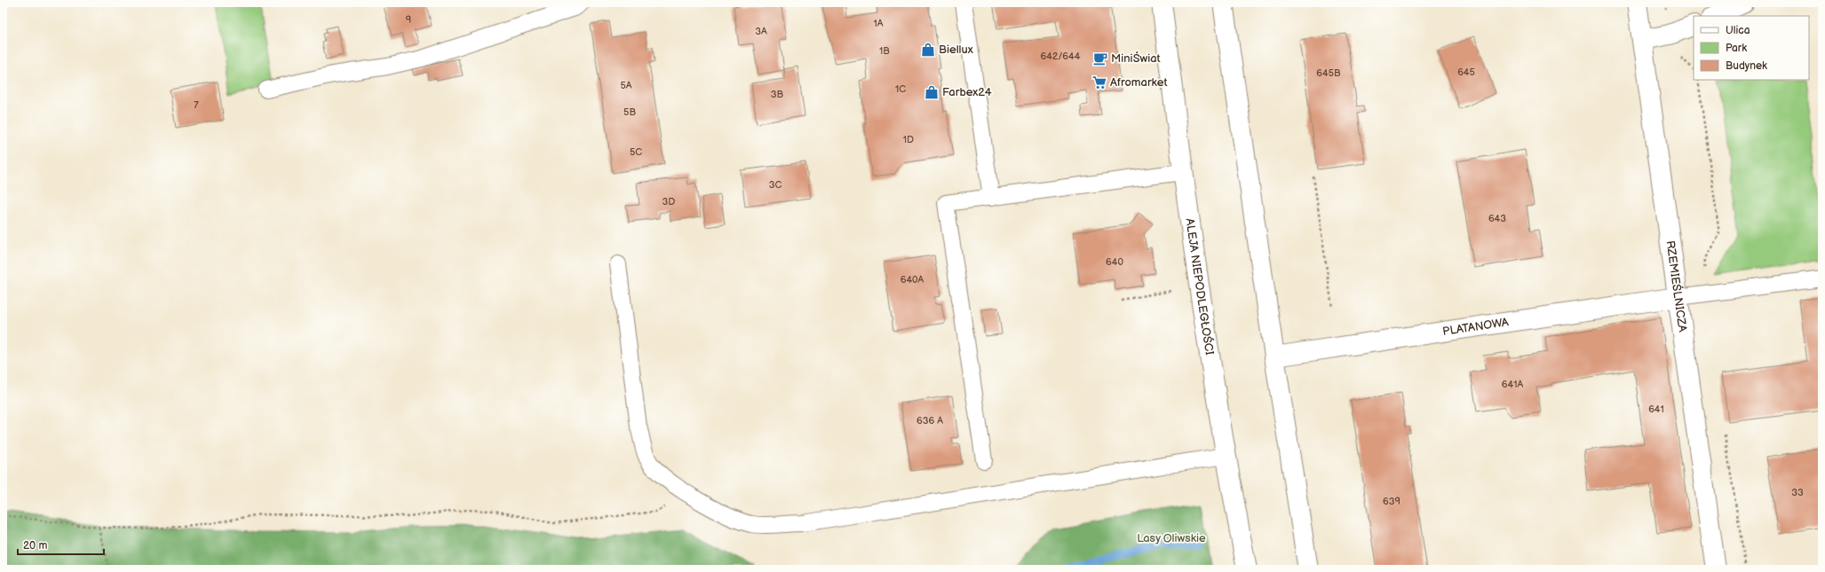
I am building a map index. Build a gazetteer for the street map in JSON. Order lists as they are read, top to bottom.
{
  "streets": {
    "main road": ["ALEJA NIEPODLEGŁOŚCI", "RZEMIEŚLNICZA", "PLATANOWA"]
  },
  "crossings": [
    ["RZEMIEŚLNICZA", "PLATANOWA"]
  ],
  "parks": ["Lasy Oliwskie"],
  "places": {
    "shop": ["Biellux", "Farbex24"],
    "cafe": ["MiniŚwiat"],
    "supermarket": ["Afromarket"]
  },
  "house_numbers": [
    "9",
    "1A",
    "3A",
    "1B",
    "642/644",
    "645",
    "645B",
    "5A",
    "1C",
    "3B",
    "7",
    "5B",
    "1D",
    "5C",
    "3C",
    "3D",
    "643",
    "640",
    "640A",
    "641A",
    "641",
    "636 A",
    "33",
    "639"
  ],
  "legend": ["Ulica", "Park", "Budynek"],
  "scale_bar": "20 m"
}
